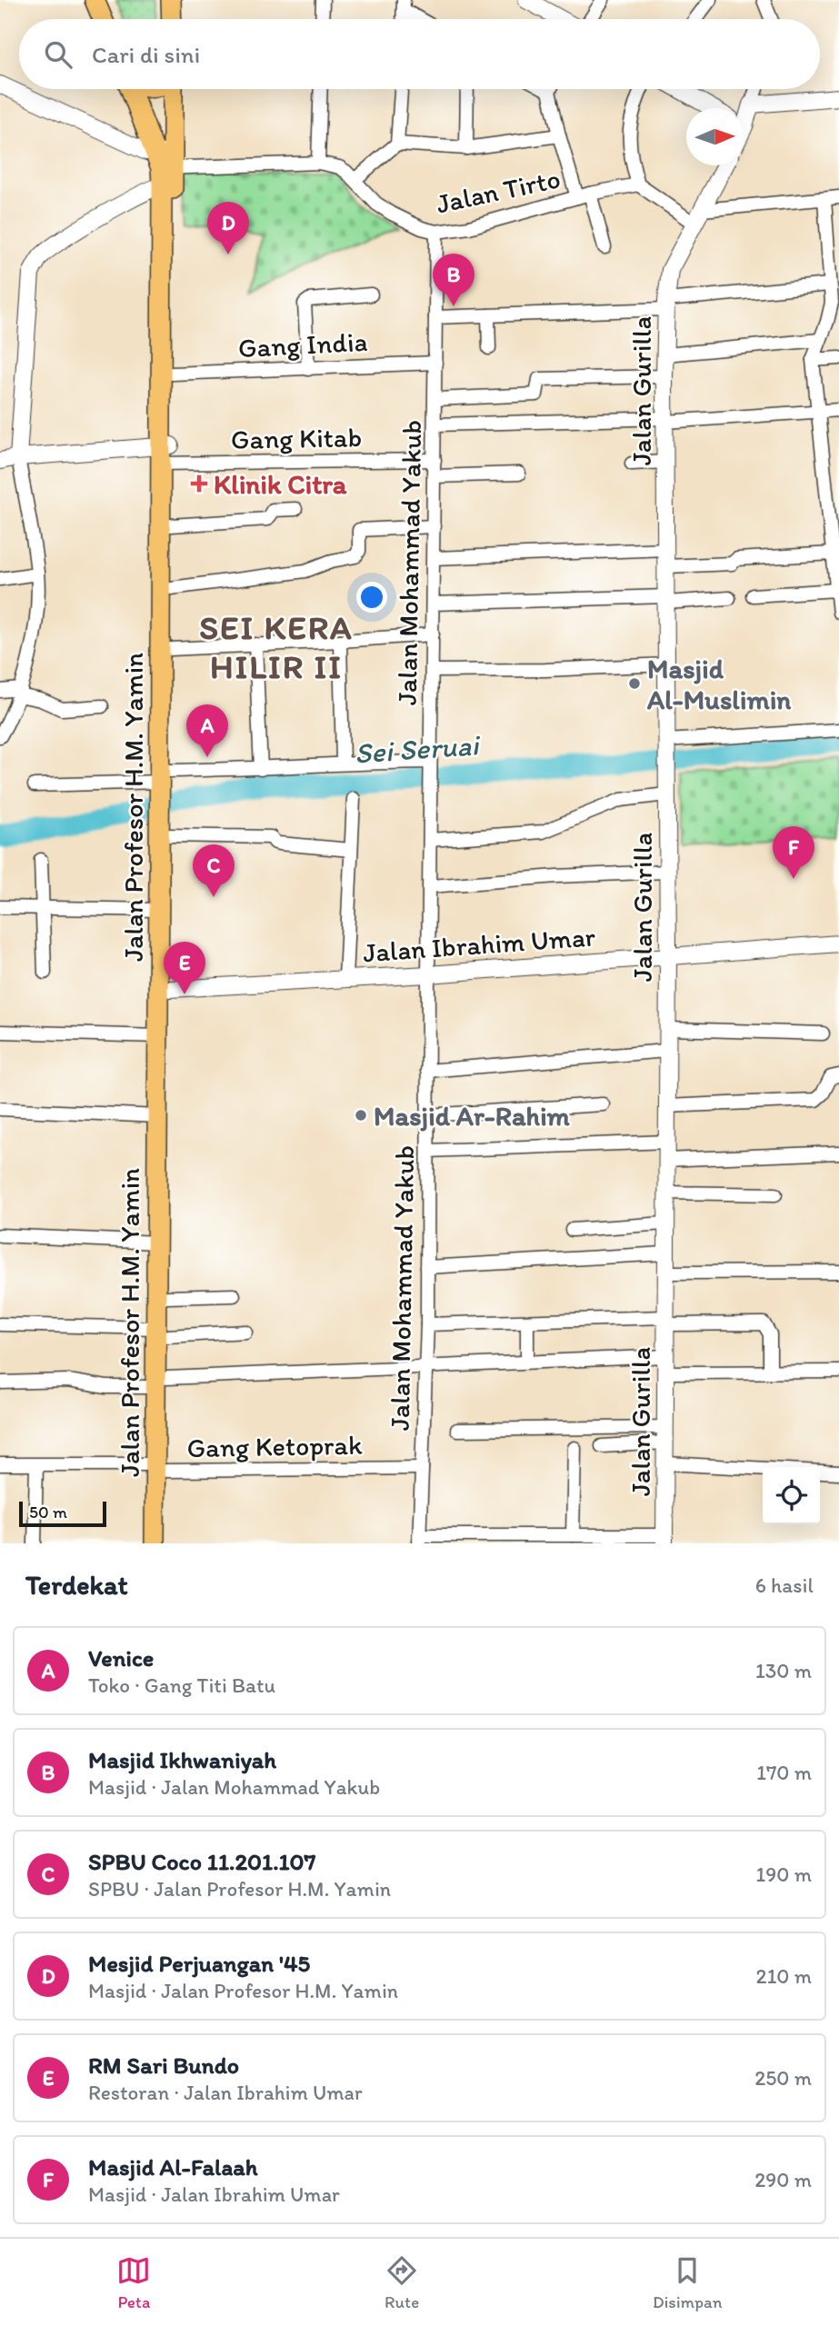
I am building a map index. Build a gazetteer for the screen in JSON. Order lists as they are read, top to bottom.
{
  "streets": {
    "main road": ["Jalan Profesor H.M. Yamin"],
    "street": [
      "Jalan Tirto",
      "Gang India",
      "Jalan Gurilla",
      "Gang Kitab",
      "Jalan Mohammad Yakub",
      "Jalan Ibrahim Umar",
      "Gang Ketoprak"
    ]
  },
  "crossings": [
    ["Jalan Tirto", "Jalan Mohammad Yakub"],
    ["Jalan Tirto", "Jalan Profesor H.M. Yamin"],
    ["Gang India", "Jalan Mohammad Yakub"],
    ["Gang India", "Jalan Profesor H.M. Yamin"],
    ["Jalan Gurilla", "Jalan Ibrahim Umar"],
    ["Gang Kitab", "Jalan Mohammad Yakub"],
    ["Gang Kitab", "Jalan Profesor H.M. Yamin"],
    ["Jalan Mohammad Yakub", "Jalan Ibrahim Umar"],
    ["Jalan Mohammad Yakub", "Gang Ketoprak"],
    ["Jalan Profesor H.M. Yamin", "Jalan Ibrahim Umar"],
    ["Jalan Profesor H.M. Yamin", "Gang Ketoprak"]
  ],
  "districts": ["SEI KERA HILIR II"],
  "water": ["Sei Seruai"],
  "places": {
    "health": ["Klinik Citra"],
    "other": ["Masjid Al-Muslimin", "Masjid Ar-Rahim"]
  },
  "scale_bar": "50 m",
  "north": "right",
  "page": {
    "search": "Cari di sini",
    "pins": [
      "D",
      "B",
      "A",
      "F",
      "C",
      "E"
    ],
    "scale": "50 m",
    "heading": ["Terdekat", "6 hasil"],
    "list": [
      {
        "mark": "A",
        "name": "Venice",
        "note": "Toko · Gang Titi Batu",
        "value": "130 m"
      },
      {
        "mark": "B",
        "name": "Masjid Ikhwaniyah",
        "note": "Masjid · Jalan Mohammad Yakub",
        "value": "170 m"
      },
      {
        "mark": "C",
        "name": "SPBU Coco 11.201.107",
        "note": "SPBU · Jalan Profesor H.M. Yamin",
        "value": "190 m"
      },
      {
        "mark": "D",
        "name": "Mesjid Perjuangan '45",
        "note": "Masjid · Jalan Profesor H.M. Yamin",
        "value": "210 m"
      },
      {
        "mark": "E",
        "name": "RM Sari Bundo",
        "note": "Restoran · Jalan Ibrahim Umar",
        "value": "250 m"
      },
      {
        "mark": "F",
        "name": "Masjid Al-Falaah",
        "note": "Masjid · Jalan Ibrahim Umar",
        "value": "290 m"
      }
    ],
    "nav": ["Peta", "Rute", "Disimpan"]
  }
}
